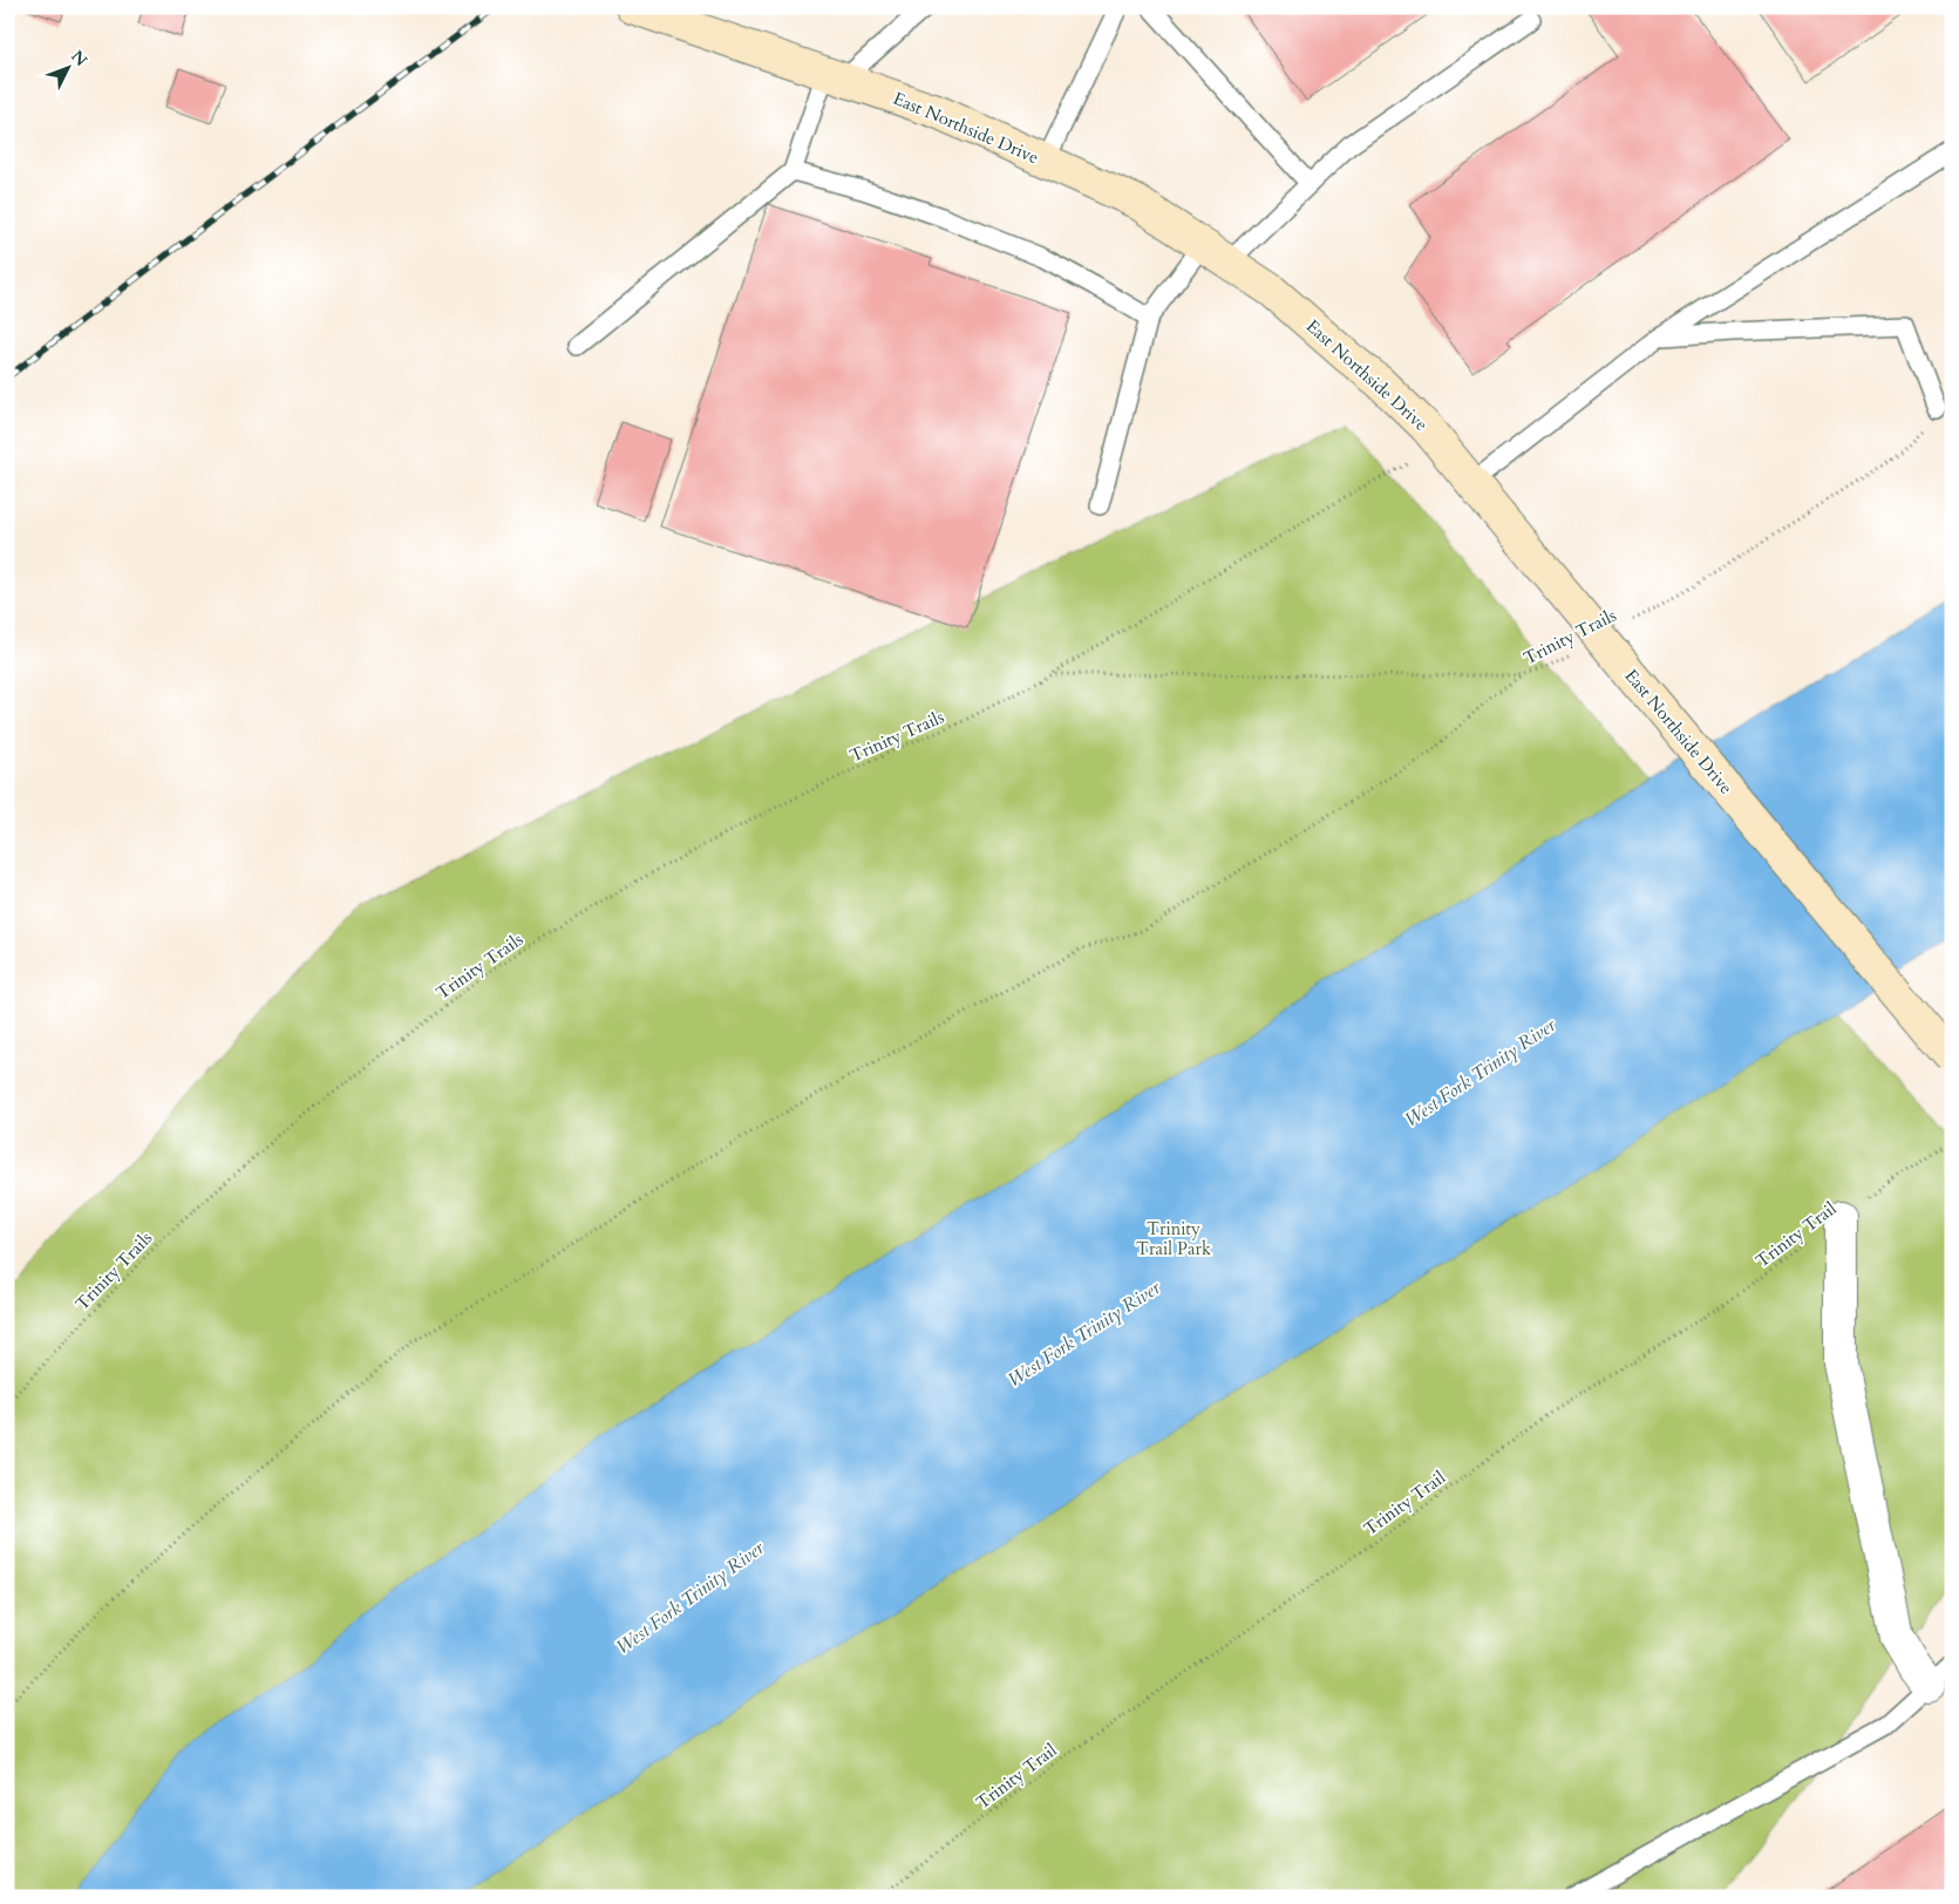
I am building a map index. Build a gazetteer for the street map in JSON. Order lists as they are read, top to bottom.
{
  "streets": {
    "street": ["East Northside Drive"],
    "path": ["Trinity Trails", "Trinity Trail"]
  },
  "crossings": [
    ["East Northside Drive", "Trinity Trails"]
  ],
  "water": ["West Fork Trinity River"],
  "parks": ["Trinity Trail Park"],
  "north": "top right"
}
